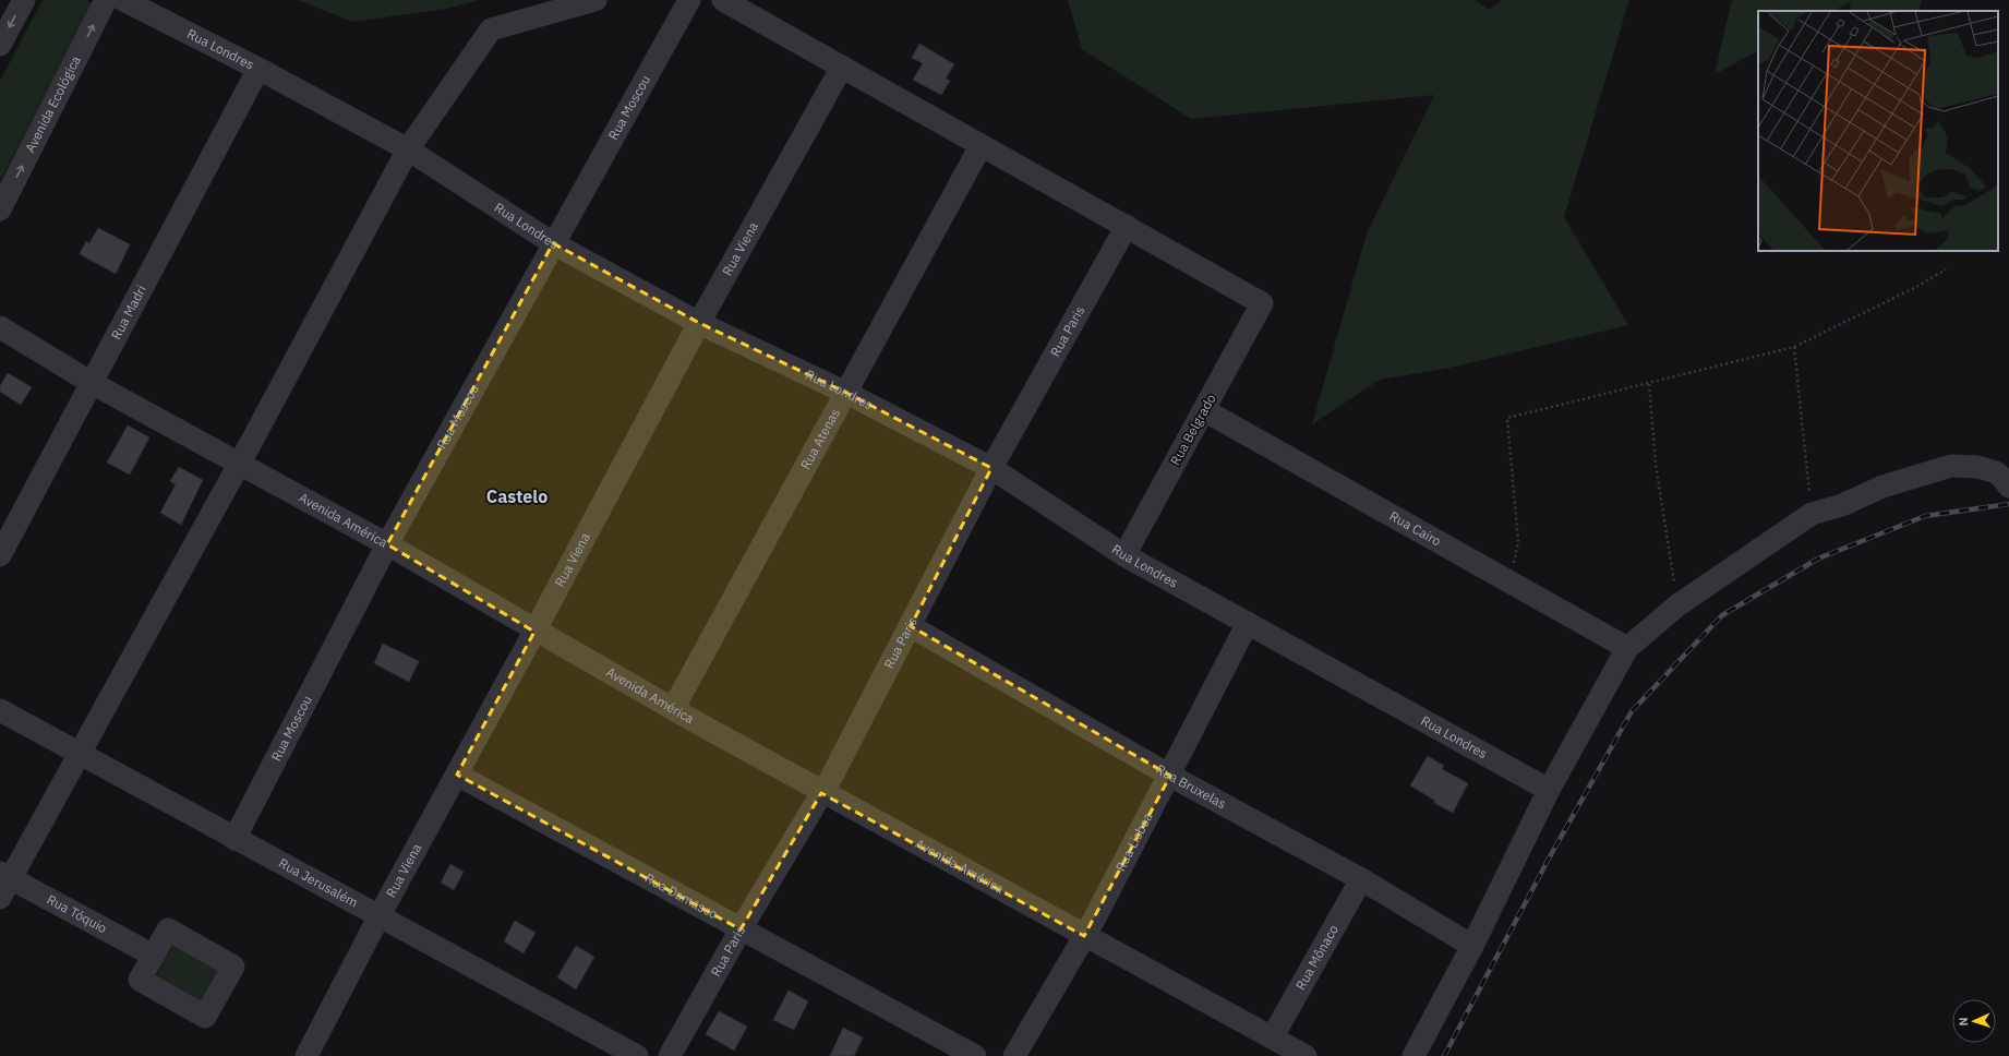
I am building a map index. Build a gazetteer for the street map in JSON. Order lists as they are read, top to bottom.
{
  "streets": {
    "street": [
      "Rua Londres",
      "Avenida Ecológica",
      "Rua Moscou",
      "Rua Viena",
      "Rua Madri",
      "Rua Paris",
      "Rua Belgrado",
      "Rua Atenas",
      "Avenida América",
      "Rua Cairo",
      "Rua Bruxelas",
      "Rua Lisboa",
      "Rua Jerusalém",
      "Rua Damasco",
      "Rua Tóquio",
      "Rua Mônaco"
    ]
  },
  "crossings": [
    ["Rua Londres", "Rua Moscou"],
    ["Rua Londres", "Rua Viena"],
    ["Rua Londres", "Rua Madri"],
    ["Rua Londres", "Rua Paris"],
    ["Rua Londres", "Rua Belgrado"],
    ["Rua Londres", "Rua Atenas"],
    ["Rua Londres", "Rua Lisboa"],
    ["Rua Moscou", "Avenida América"],
    ["Rua Moscou", "Rua Jerusalém"],
    ["Rua Viena", "Avenida América"],
    ["Rua Viena", "Rua Jerusalém"],
    ["Rua Viena", "Rua Damasco"],
    ["Rua Madri", "Avenida América"],
    ["Rua Paris", "Rua Belgrado"],
    ["Rua Paris", "Avenida América"],
    ["Rua Paris", "Rua Bruxelas"],
    ["Rua Paris", "Rua Damasco"],
    ["Rua Belgrado", "Rua Cairo"],
    ["Rua Atenas", "Avenida América"],
    ["Avenida América", "Rua Lisboa"],
    ["Avenida América", "Rua Mônaco"],
    ["Rua Bruxelas", "Rua Lisboa"],
    ["Rua Bruxelas", "Rua Mônaco"]
  ],
  "one_way": ["Avenida Ecológica"],
  "districts": ["Castelo"],
  "north": "left"
}
